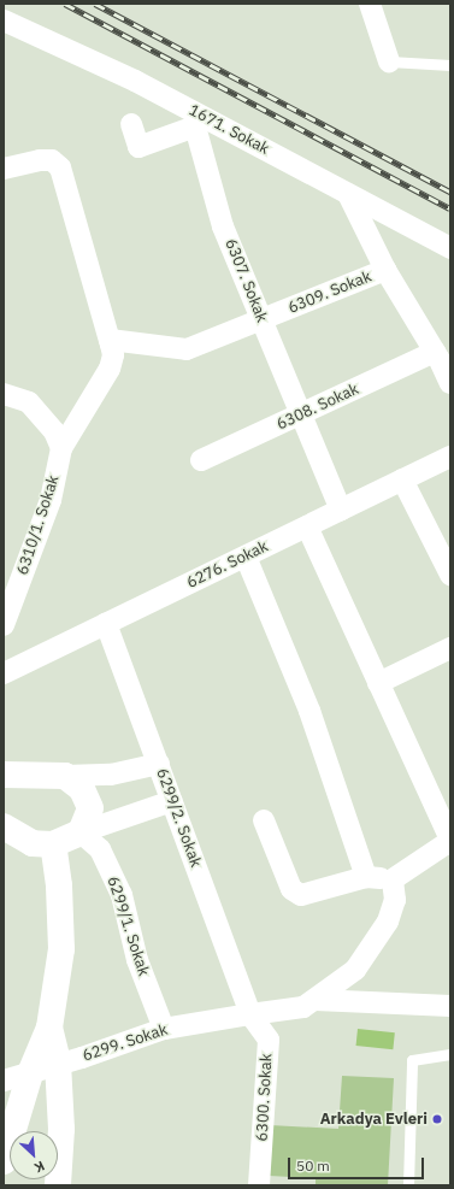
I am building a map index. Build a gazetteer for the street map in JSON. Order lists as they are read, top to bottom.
{
  "streets": {
    "street": [
      "1671. Sokak",
      "6307. Sokak",
      "6309. Sokak",
      "6308. Sokak",
      "6310/1. Sokak",
      "6276. Sokak",
      "6299/2. Sokak",
      "6299/1. Sokak",
      "6299. Sokak",
      "6300. Sokak"
    ]
  },
  "crossings": [
    ["6307. Sokak", "6309. Sokak"],
    ["6307. Sokak", "6308. Sokak"],
    ["6307. Sokak", "6276. Sokak"],
    ["6309. Sokak", "6310/1. Sokak"],
    ["6276. Sokak", "6299/2. Sokak"],
    ["6299/2. Sokak", "6299. Sokak"],
    ["6299/2. Sokak", "6300. Sokak"],
    ["6299/1. Sokak", "6299. Sokak"],
    ["6299. Sokak", "6300. Sokak"]
  ],
  "places": ["Arkadya Evleri"],
  "scale_bar": "50 m",
  "north": "bottom right"
}
